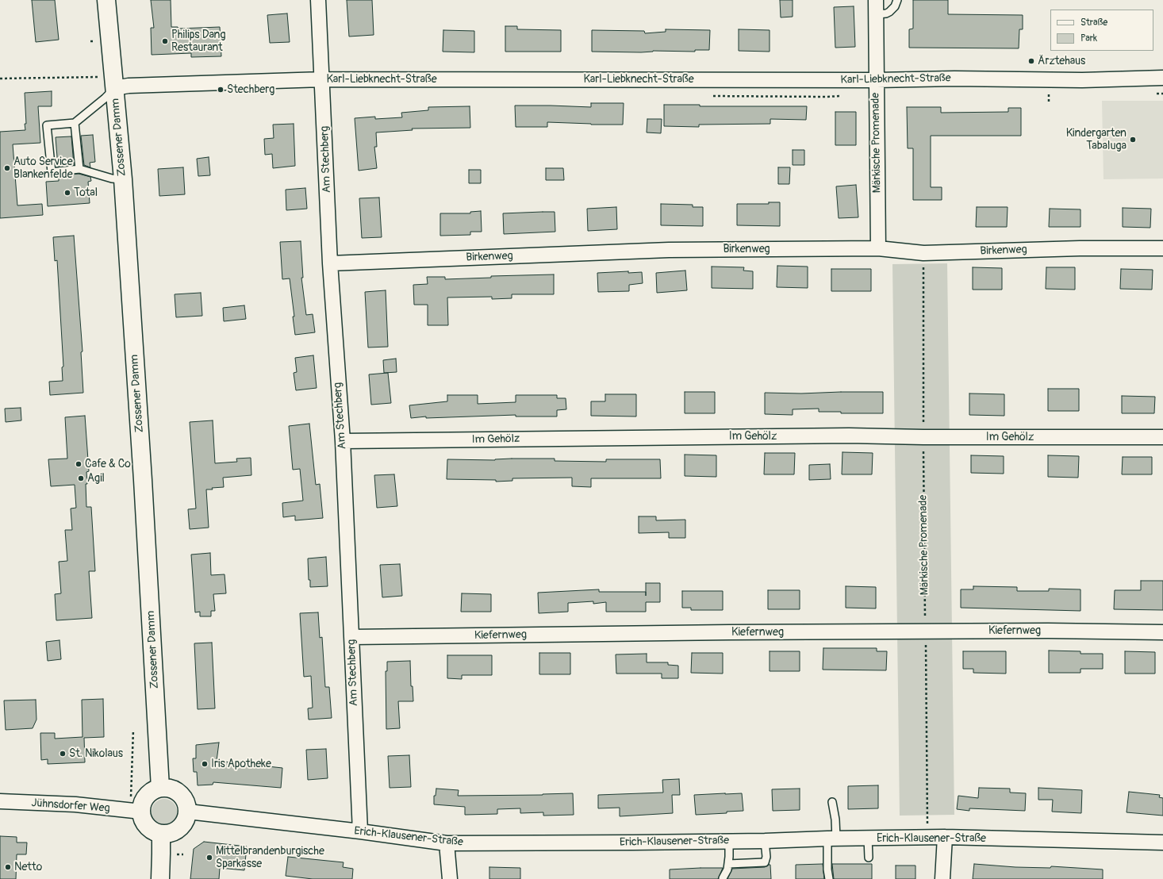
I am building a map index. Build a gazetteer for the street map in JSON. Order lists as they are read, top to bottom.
{
  "streets": {
    "main road": ["Zossener Damm"],
    "street": [
      "Karl-Liebknecht-Straße",
      "Märkische Promenade",
      "Am Stechberg",
      "Birkenweg",
      "Im Gehölz",
      "Kiefernweg",
      "Jühnsdorfer Weg",
      "Erich-Klausener-Straße"
    ]
  },
  "crossings": [
    ["Karl-Liebknecht-Straße", "Zossener Damm"],
    ["Karl-Liebknecht-Straße", "Märkische Promenade"],
    ["Karl-Liebknecht-Straße", "Am Stechberg"],
    ["Zossener Damm", "Jühnsdorfer Weg"],
    ["Zossener Damm", "Erich-Klausener-Straße"],
    ["Märkische Promenade", "Birkenweg"],
    ["Märkische Promenade", "Im Gehölz"],
    ["Märkische Promenade", "Kiefernweg"],
    ["Märkische Promenade", "Erich-Klausener-Straße"],
    ["Am Stechberg", "Birkenweg"],
    ["Am Stechberg", "Im Gehölz"],
    ["Am Stechberg", "Kiefernweg"],
    ["Am Stechberg", "Erich-Klausener-Straße"],
    ["Jühnsdorfer Weg", "Erich-Klausener-Straße"]
  ],
  "places": [
    "Philips Dang Restaurant",
    "Ärztehaus",
    "Stechberg",
    "Kindergarten Tabaluga",
    "Auto Service Blankenfelde",
    "Total",
    "Cafe & Co",
    "Agil",
    "St. Nikolaus",
    "Iris Apotheke",
    "Mittelbrandenburgische Sparkasse",
    "Netto"
  ],
  "legend": ["Straße", "Park"]
}
